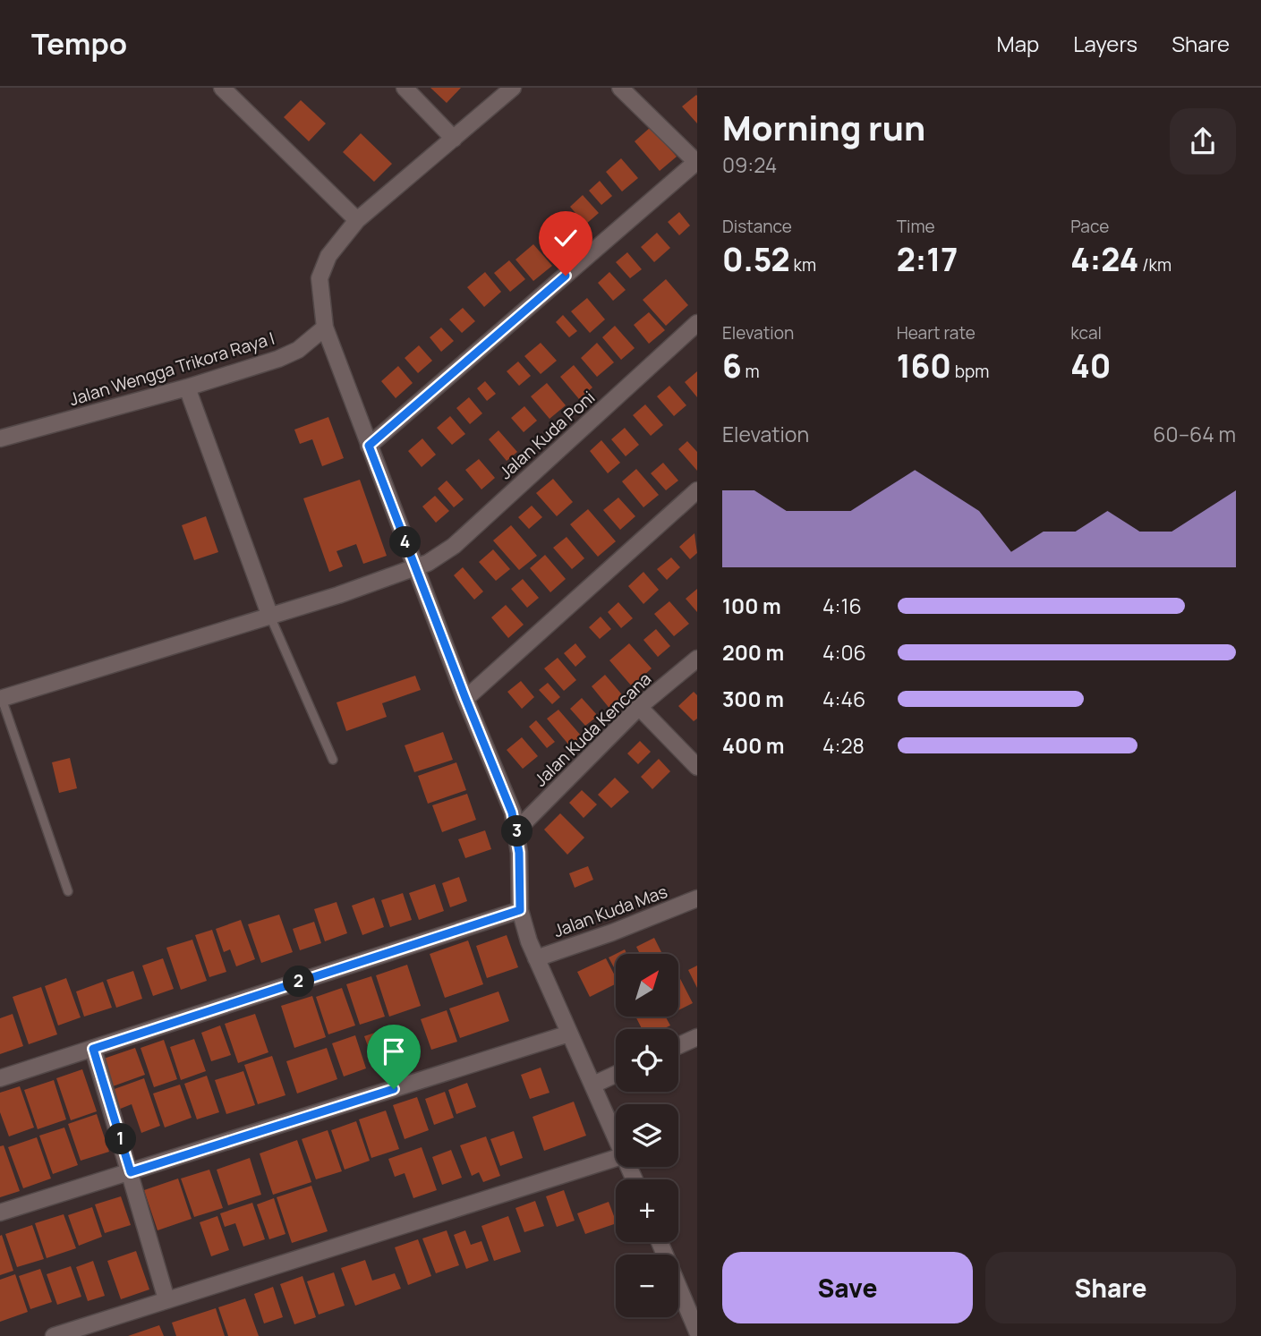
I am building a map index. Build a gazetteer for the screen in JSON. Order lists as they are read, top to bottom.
{
  "streets": {
    "street": [
      "Jalan Wengga Trikora Raya I",
      "Jalan Kuda Poni",
      "Jalan Kuda Kencana",
      "Jalan Kuda Mas"
    ]
  },
  "north": "top right",
  "page": {
    "header": "Tempo",
    "nav": ["Map", "Layers", "Share"],
    "heading": ["Morning run", "09:24"],
    "stats": [
      ["Distance", "0.52 km"],
      ["Time", "2:17"],
      ["Pace", "4:24 /km"],
      ["Elevation", "6 m"],
      ["Heart rate", "160 bpm"],
      ["kcal", "40"]
    ],
    "chart": ["Elevation", "60–64 m"],
    "pins": [
      "4",
      "3",
      "2",
      "1"
    ],
    "list": [
      {
        "name": "100 m",
        "note": "4:16"
      },
      {
        "name": "200 m",
        "note": "4:06"
      },
      {
        "name": "300 m",
        "note": "4:46"
      },
      {
        "name": "400 m",
        "note": "4:28"
      }
    ],
    "map_buttons": ["+", "−"],
    "buttons": ["Save", "Share"]
  }
}
